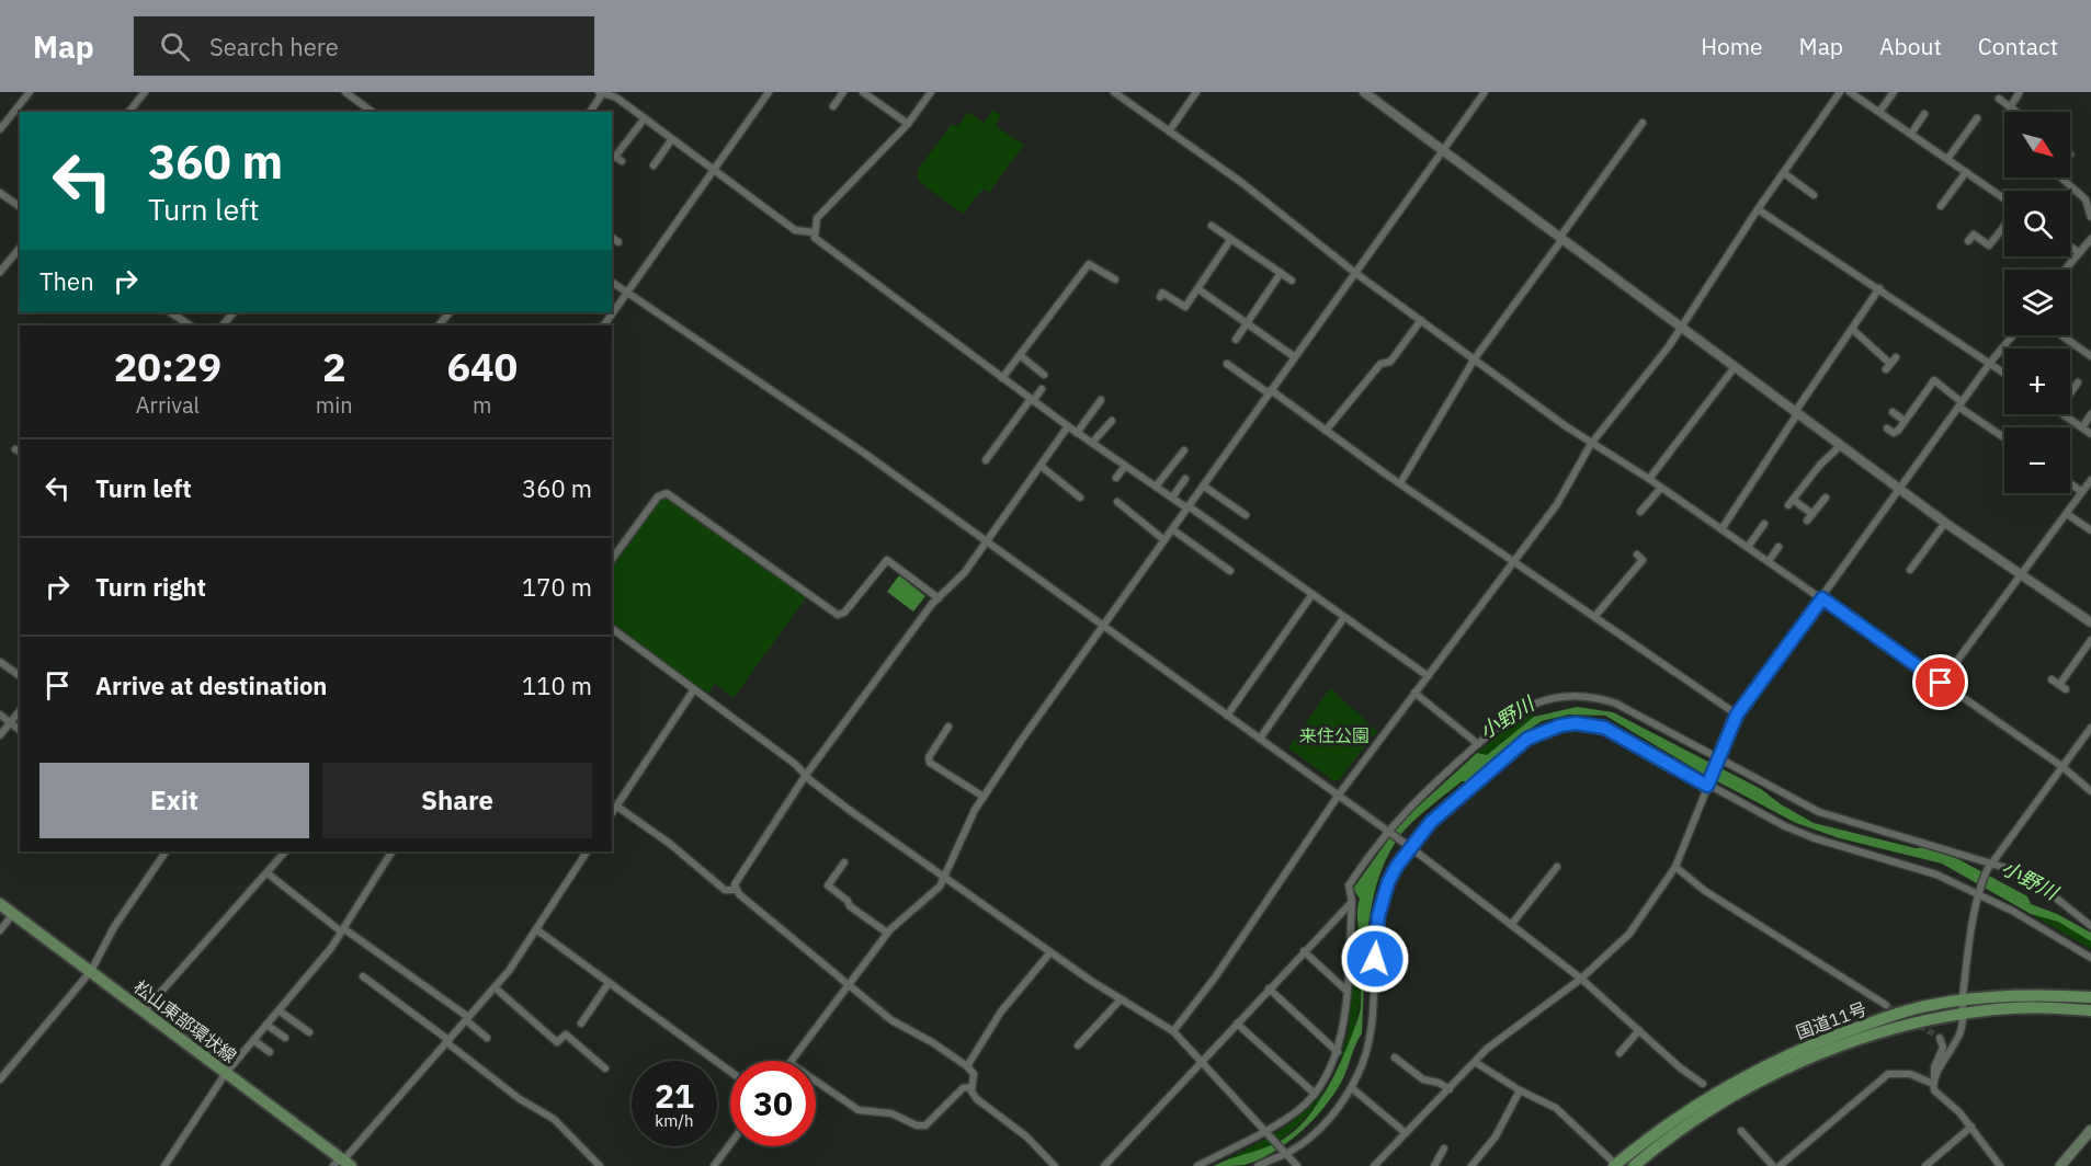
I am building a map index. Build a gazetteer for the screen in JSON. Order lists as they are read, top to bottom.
{
  "streets": {
    "highway": ["国道11号"],
    "main road": ["松山東部環状線"]
  },
  "water": ["小野川"],
  "parks": ["来住公園"],
  "north": "bottom right",
  "page": {
    "header": "Map",
    "search": "Search here",
    "nav": [
      "Home",
      "Map",
      "About",
      "Contact"
    ],
    "map_buttons": ["+", "−"],
    "turn": ["360 m", "Turn left"],
    "then": "Then",
    "eta": [
      "20:29",
      "Arrival",
      "2",
      "min",
      "640",
      "m"
    ],
    "list": [
      {
        "name": "Turn left",
        "value": "360 m"
      },
      {
        "name": "Turn right",
        "value": "170 m"
      },
      {
        "name": "Arrive at destination",
        "value": "110 m"
      }
    ],
    "buttons": ["Exit", "Share"],
    "speed": "21 km/h",
    "limit": "30"
  }
}
